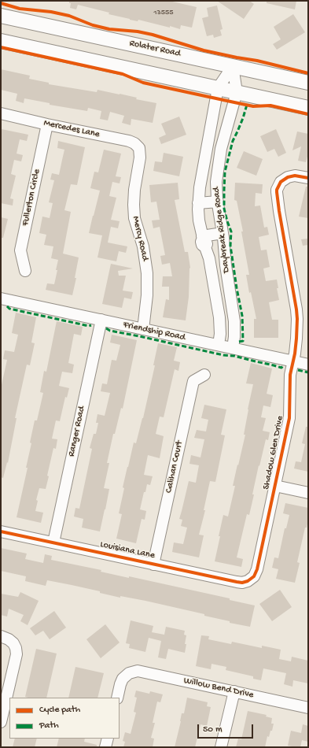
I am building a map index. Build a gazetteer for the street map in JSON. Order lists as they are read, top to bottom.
{
  "streets": {
    "main road": ["Rolater Road"],
    "street": [
      "Mercedes Lane",
      "Fullerton Circle",
      "Daybreak Ridge Road",
      "Mercy Road",
      "Friendship Road",
      "Ranger Road",
      "Shadow Glen Drive",
      "Calihan Court",
      "Louisiana Lane",
      "Willow Bend Drive"
    ]
  },
  "crossings": [
    ["Rolater Road", "Daybreak Ridge Road"],
    ["Mercedes Lane", "Fullerton Circle"],
    ["Mercedes Lane", "Mercy Road"],
    ["Daybreak Ridge Road", "Friendship Road"],
    ["Mercy Road", "Friendship Road"],
    ["Friendship Road", "Ranger Road"],
    ["Friendship Road", "Shadow Glen Drive"],
    ["Ranger Road", "Louisiana Lane"],
    ["Shadow Glen Drive", "Louisiana Lane"],
    ["Calihan Court", "Louisiana Lane"]
  ],
  "house_numbers": ["13555"],
  "legend": ["Cycle path", "Path"],
  "scale_bar": "50 m"
}
